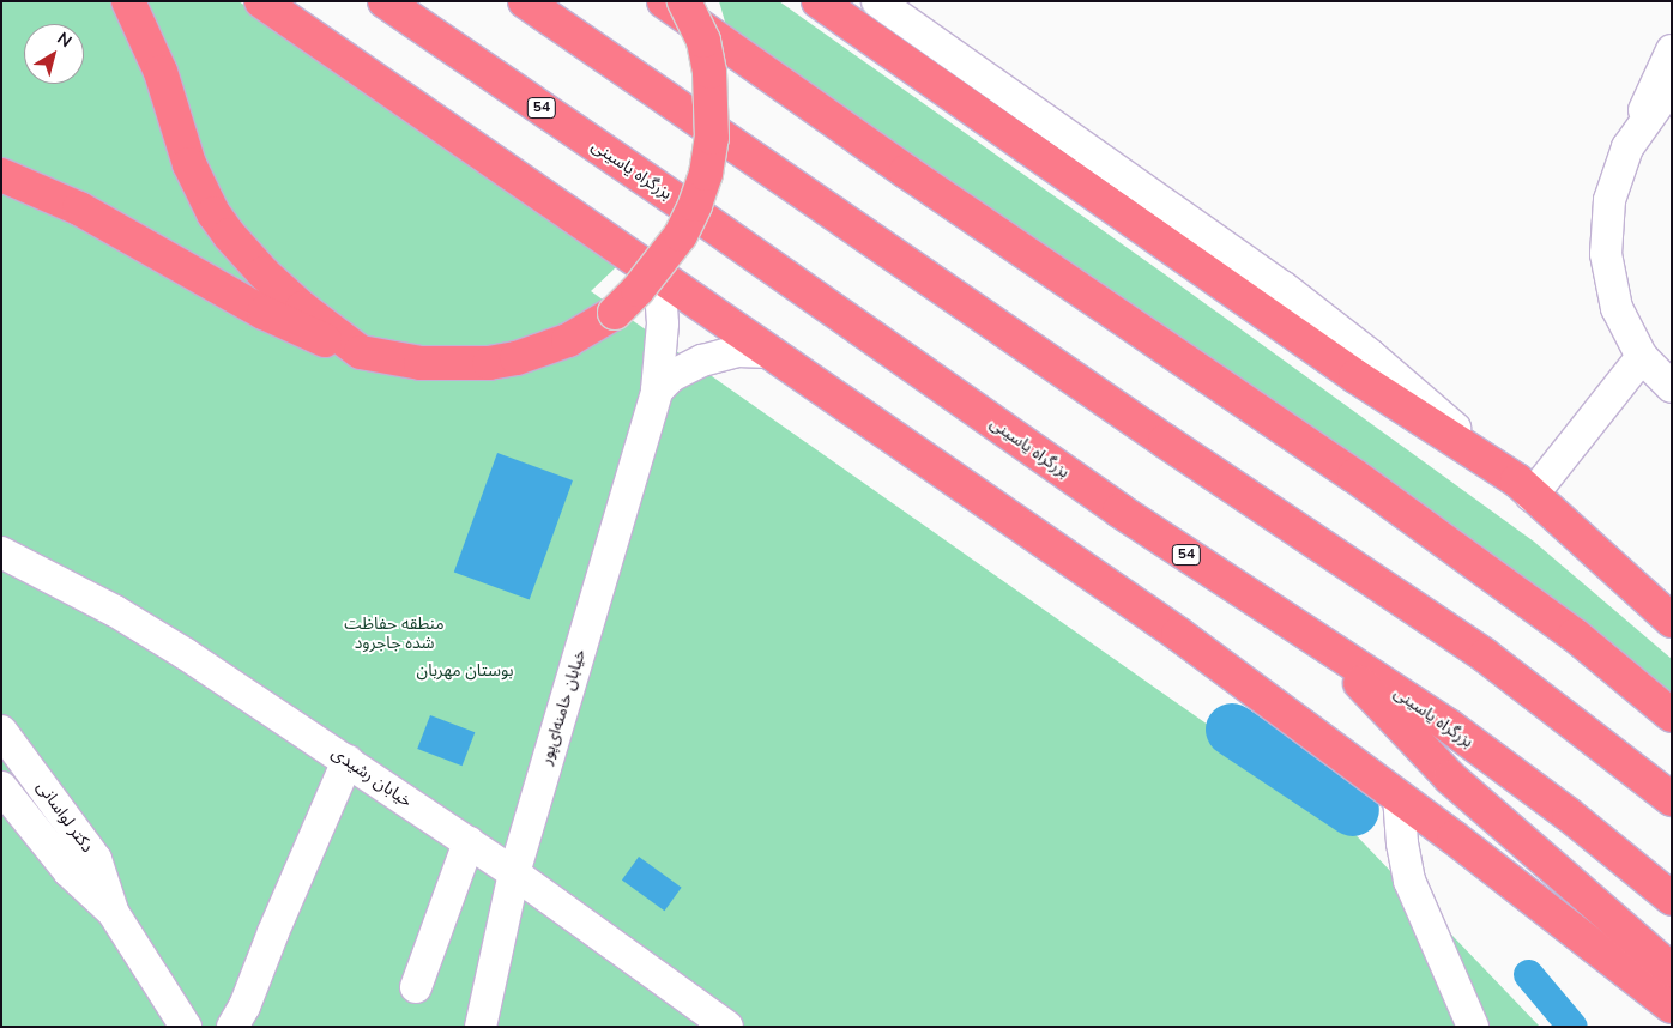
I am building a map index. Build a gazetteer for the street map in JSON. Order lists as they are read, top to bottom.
{
  "streets": {
    "highway": ["54", "بزرگراه یاسینی"],
    "street": ["خیابان خامنه‌ای‌پور", "خیابان رشیدی", "دکتر لواسانی"]
  },
  "crossings": [
    ["خیابان خامنه‌ای‌پور", "خیابان رشیدی"]
  ],
  "parks": ["منطقه حفاظت شده جاجرود", "بوستان مهربان"],
  "north": "top right"
}
